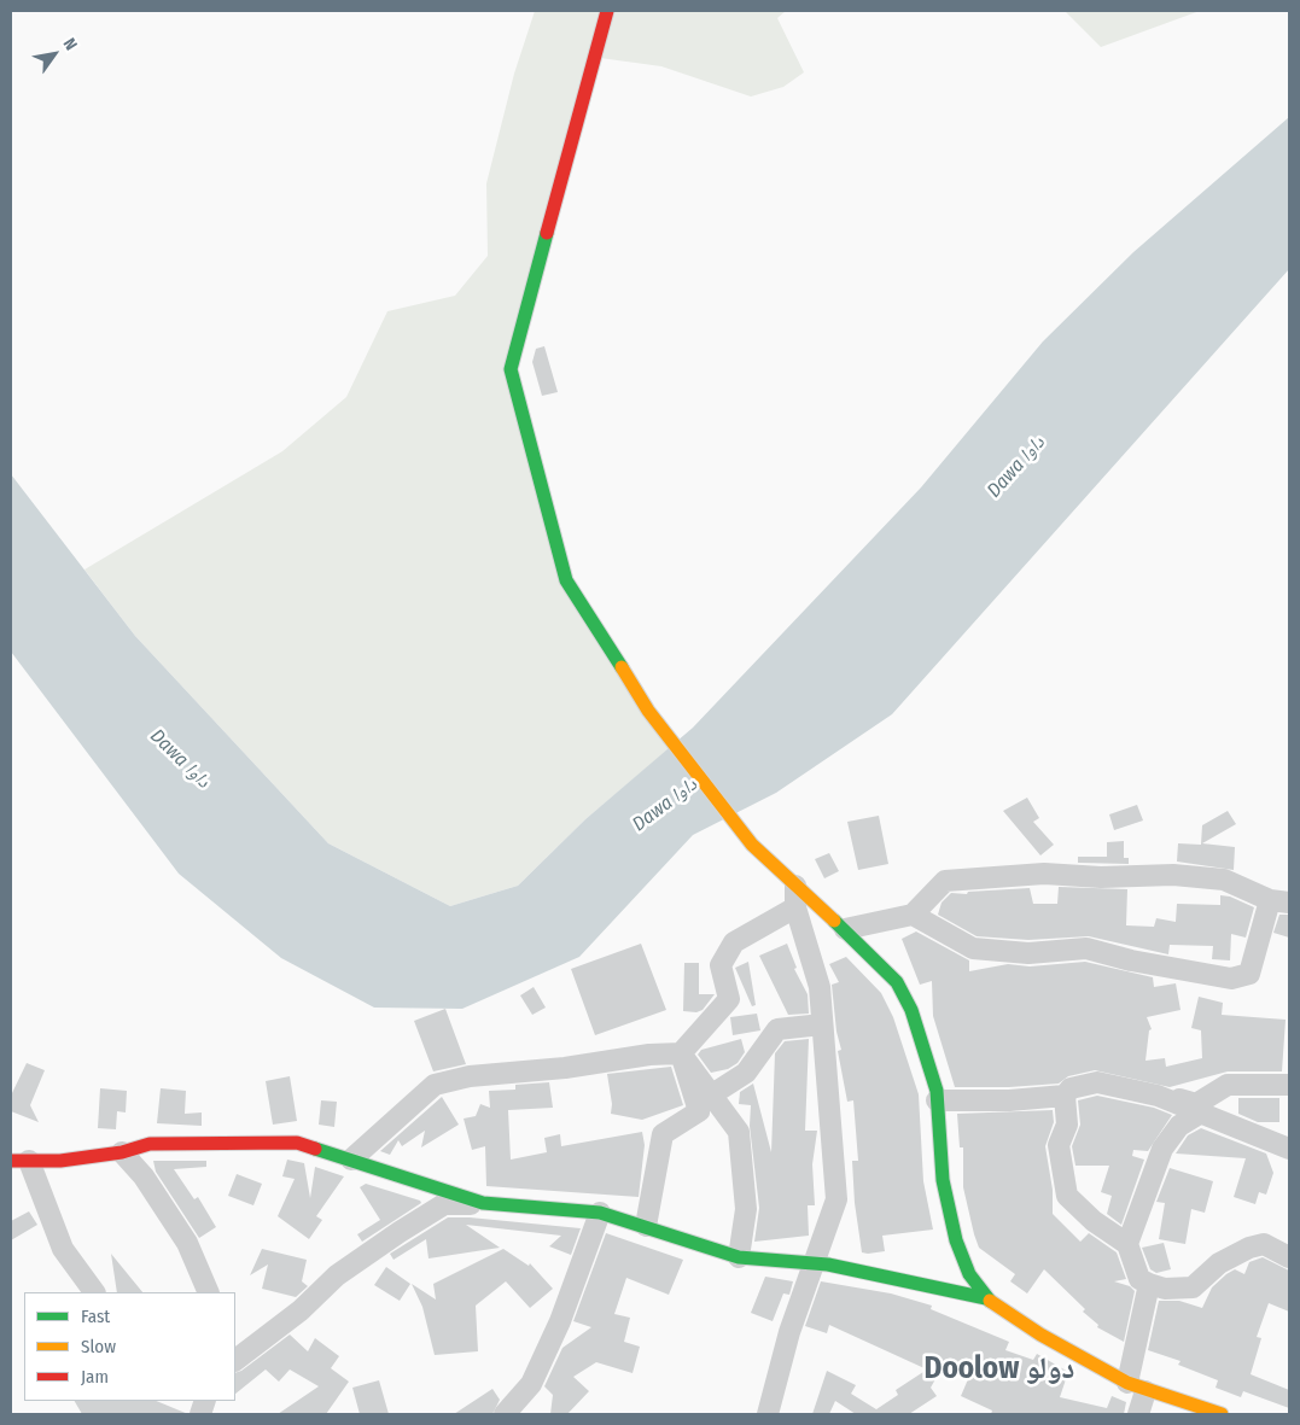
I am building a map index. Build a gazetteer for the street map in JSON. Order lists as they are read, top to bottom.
{
  "districts": ["Doolow دولو"],
  "water": ["Dawa داوا"],
  "legend": ["Fast", "Slow", "Jam"],
  "north": "top right"
}
